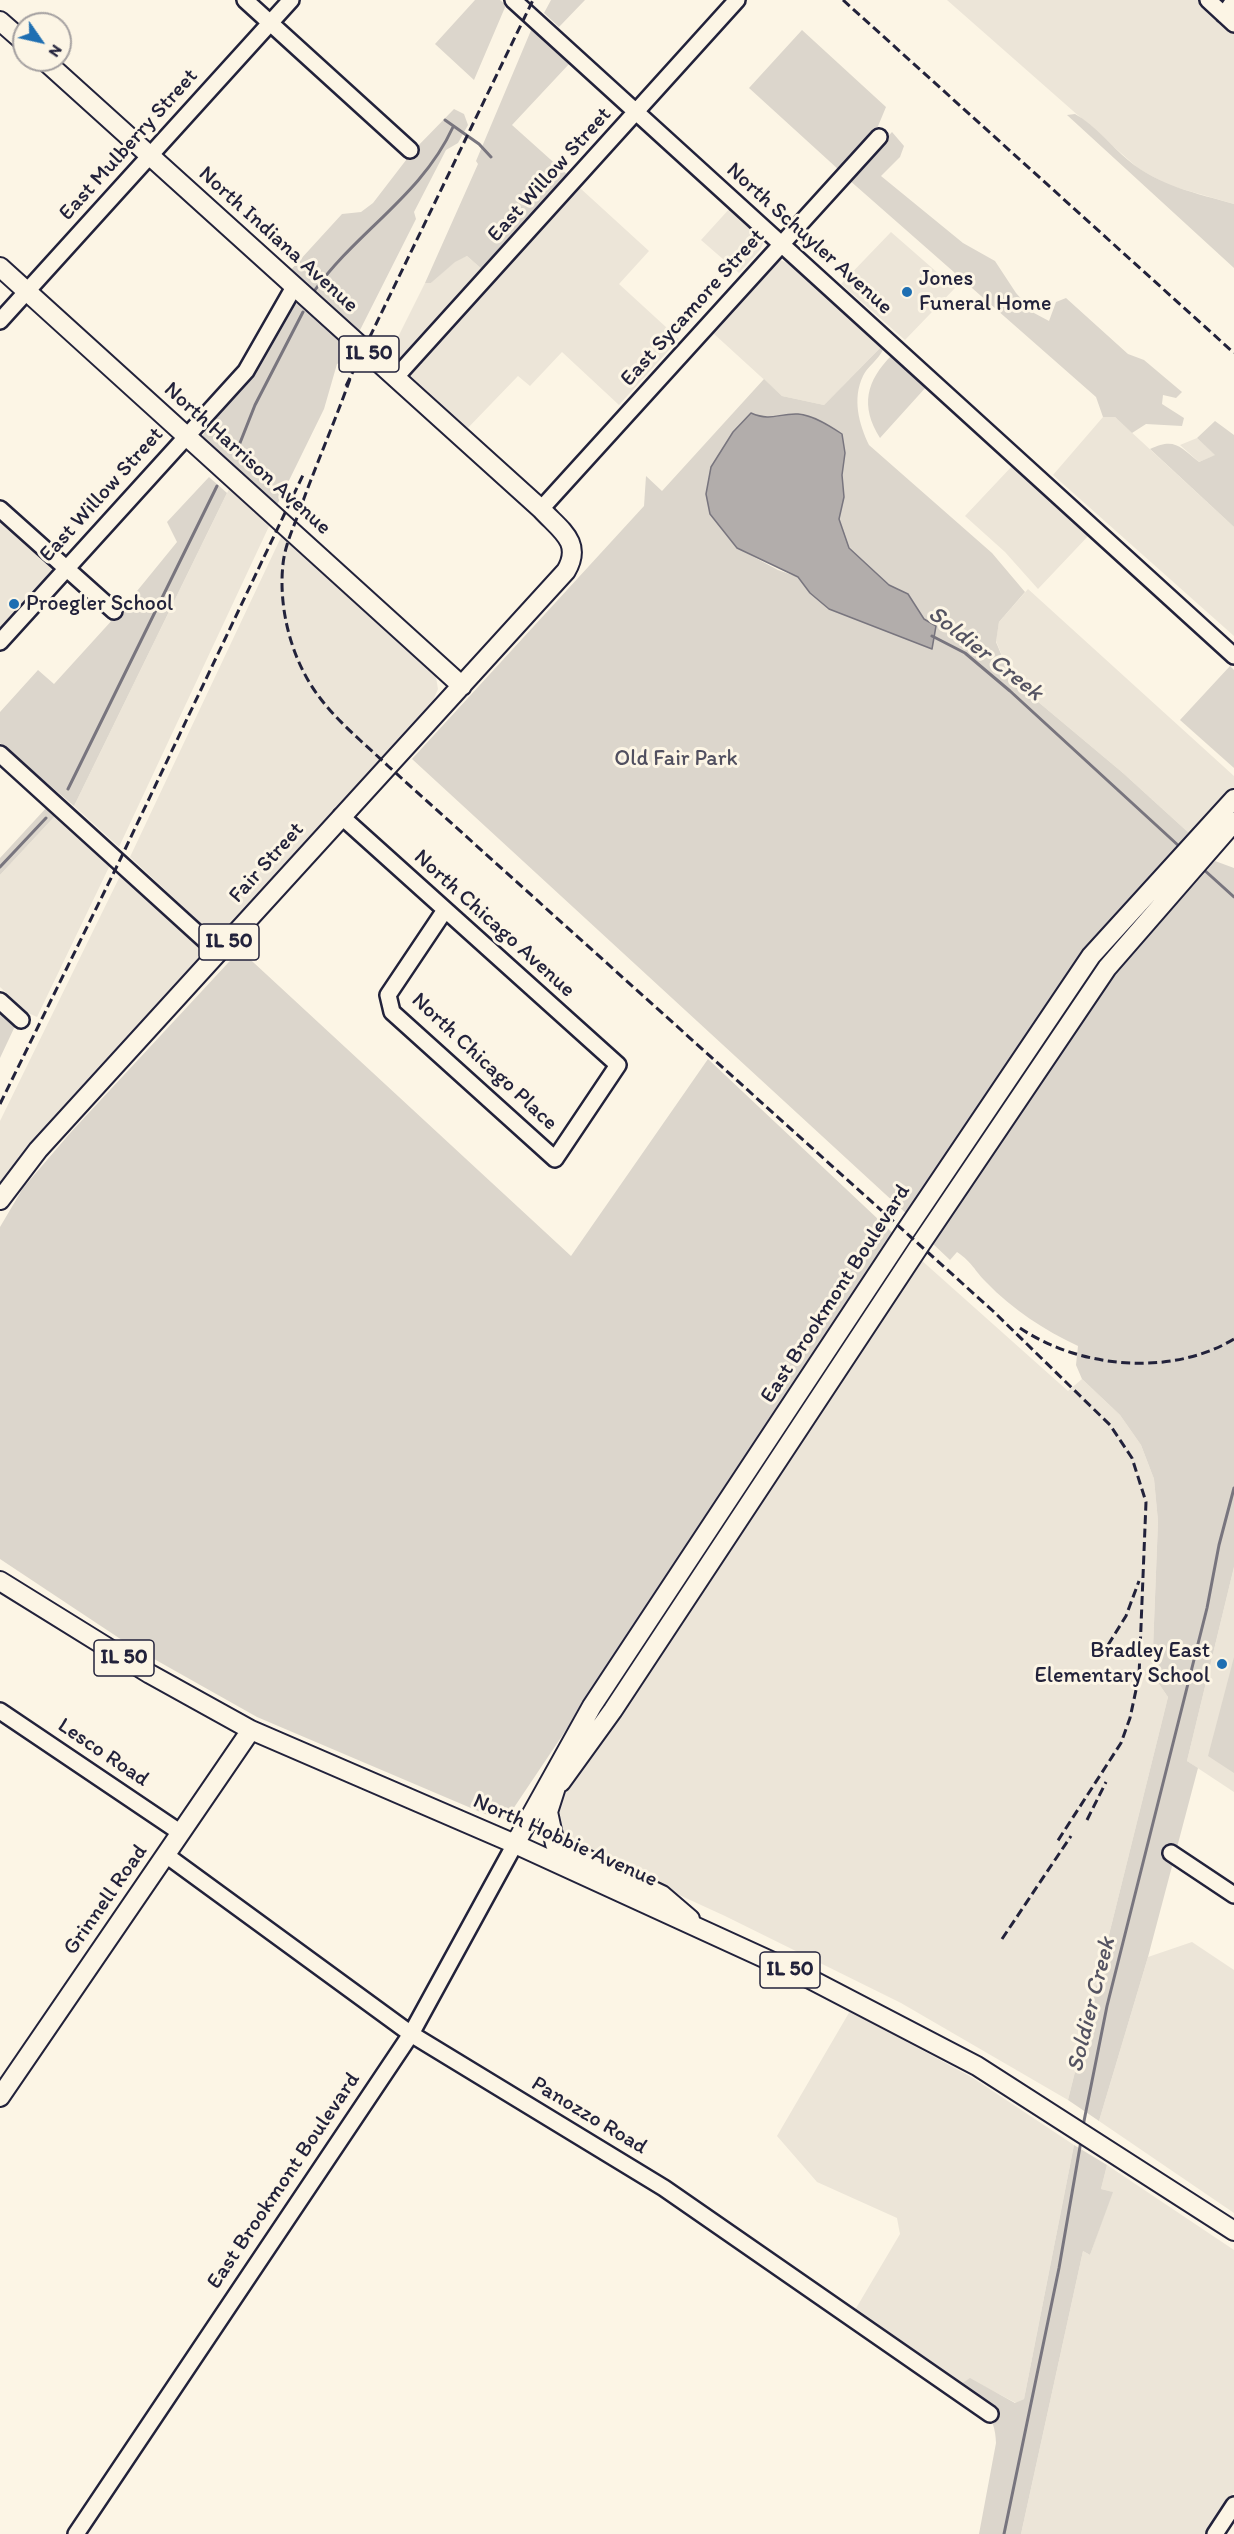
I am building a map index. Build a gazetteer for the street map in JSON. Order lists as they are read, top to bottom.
{
  "streets": {
    "main road": [
      "North Indiana Avenue",
      "IL 50",
      "North Harrison Avenue",
      "Fair Street",
      "East Brookmont Boulevard",
      "North Hobbie Avenue",
      "Grinnell Road"
    ],
    "street": [
      "East Mulberry Street",
      "East Willow Street",
      "North Schuyler Avenue",
      "East Sycamore Street",
      "North Chicago Avenue",
      "North Chicago Place",
      "Lesco Road",
      "Panozzo Road"
    ]
  },
  "crossings": [
    ["East Mulberry Street", "North Indiana Avenue"],
    ["East Mulberry Street", "North Harrison Avenue"],
    ["East Willow Street", "North Schuyler Avenue"],
    ["East Willow Street", "North Indiana Avenue"],
    ["East Willow Street", "North Harrison Avenue"],
    ["North Schuyler Avenue", "East Sycamore Street"],
    ["North Indiana Avenue", "East Sycamore Street"],
    ["North Indiana Avenue", "Fair Street"],
    ["North Harrison Avenue", "Fair Street"],
    ["Fair Street", "North Chicago Avenue"],
    ["North Chicago Avenue", "North Chicago Place"],
    ["East Brookmont Boulevard", "North Hobbie Avenue"],
    ["East Brookmont Boulevard", "Panozzo Road"],
    ["Lesco Road", "Grinnell Road"],
    ["North Hobbie Avenue", "Grinnell Road"],
    ["Grinnell Road", "Panozzo Road"]
  ],
  "water": ["Soldier Creek"],
  "parks": ["Old Fair Park"],
  "places": ["Jones Funeral Home", "Proegler School", "Bradley East Elementary School"],
  "north": "bottom right"
}
